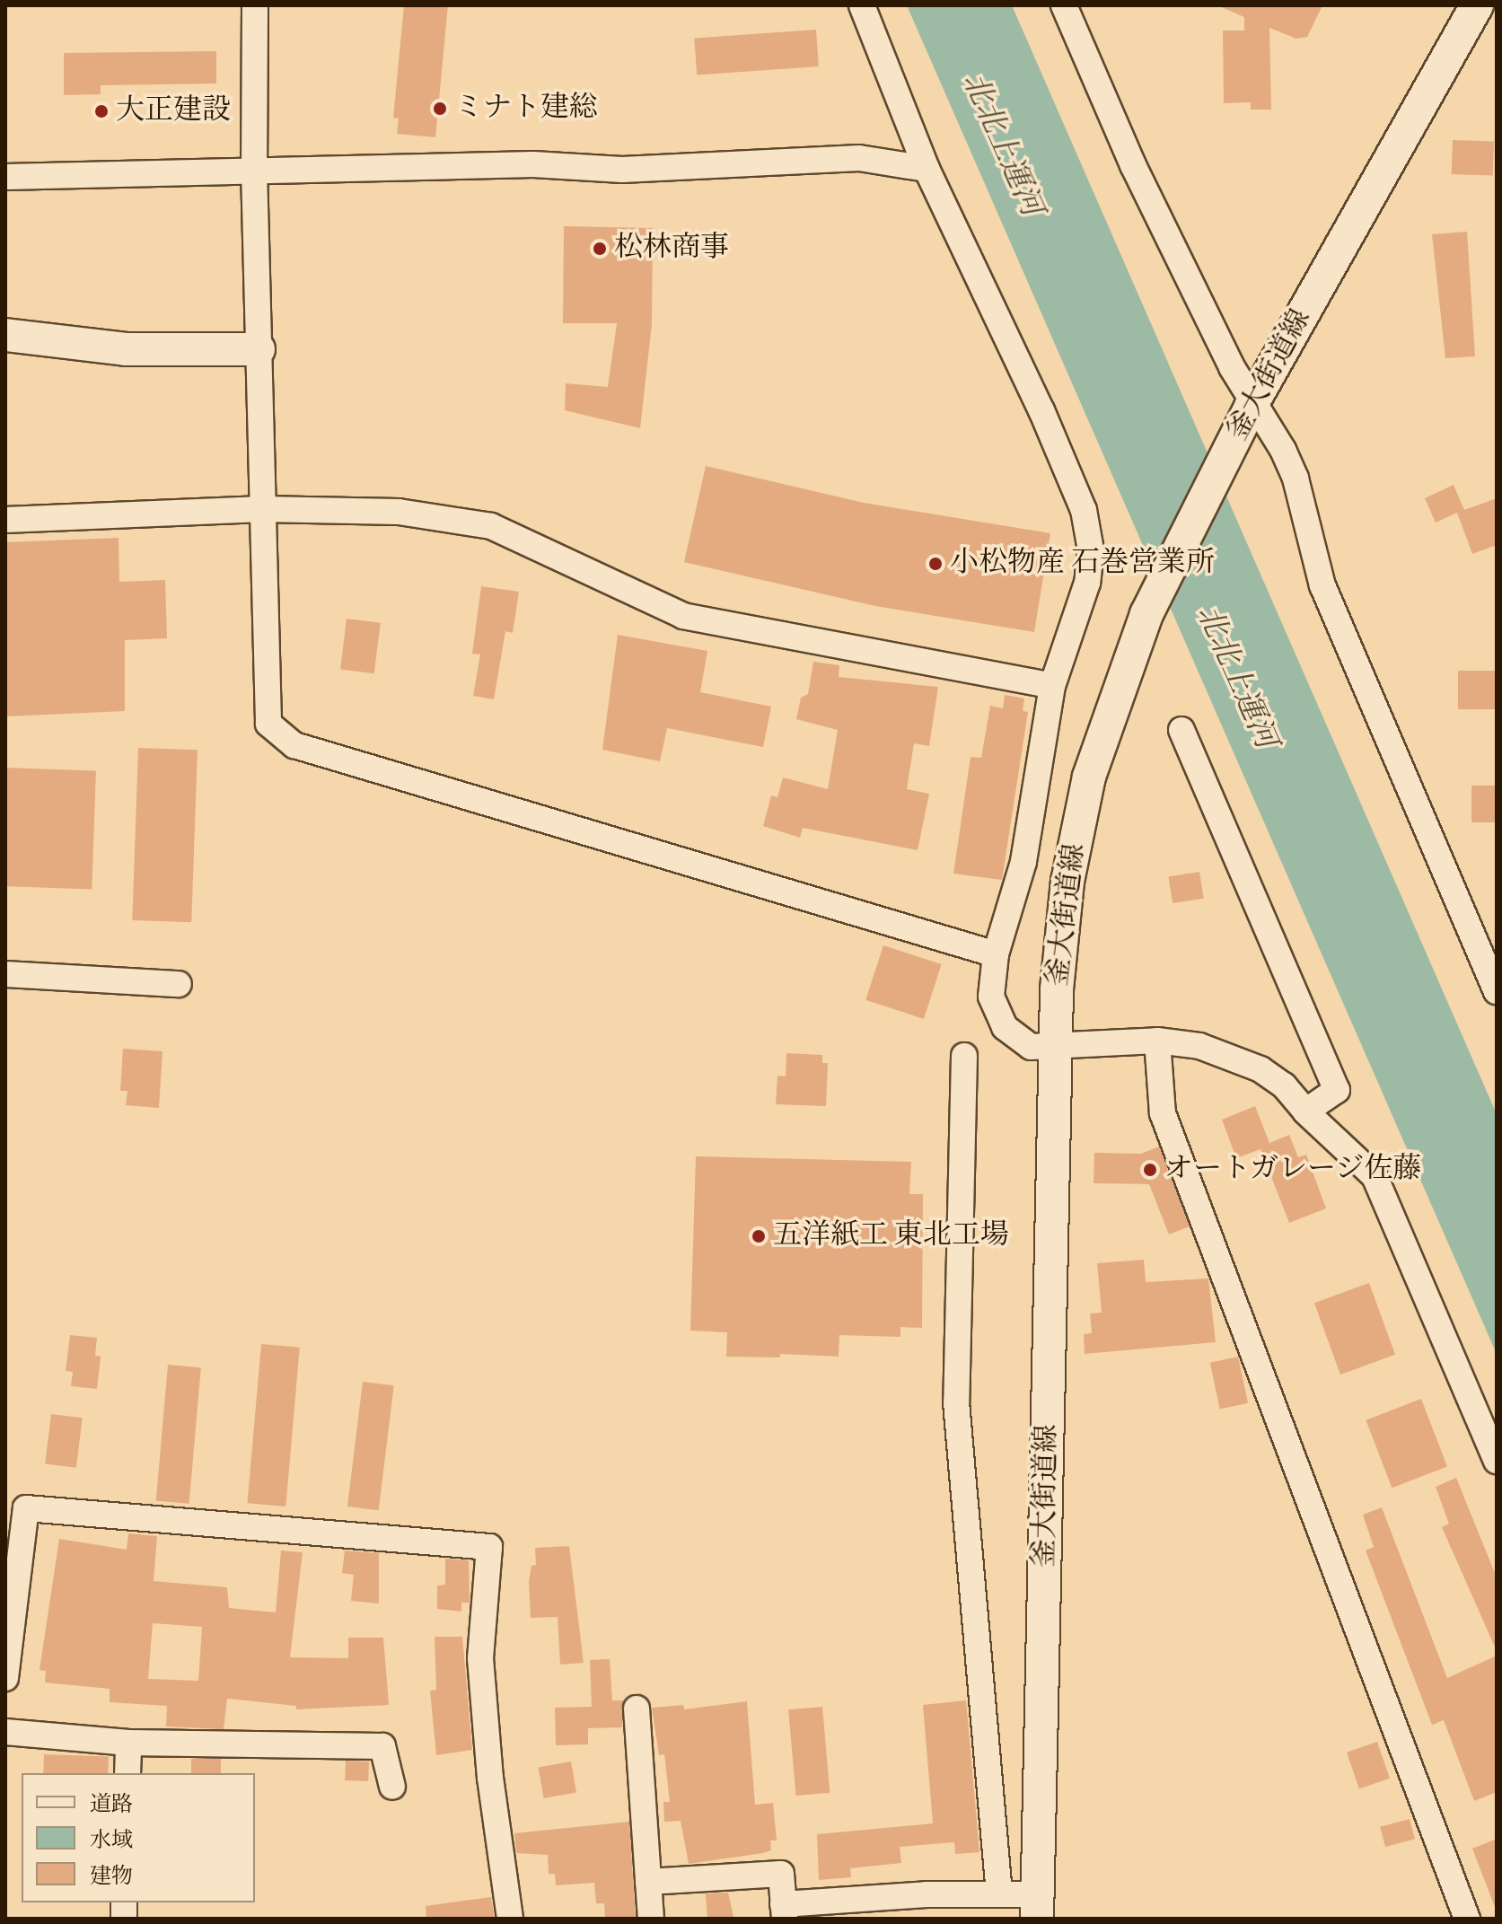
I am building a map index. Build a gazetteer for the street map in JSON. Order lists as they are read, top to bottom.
{
  "streets": {
    "street": ["釜大街道線"]
  },
  "water": ["北北上運河"],
  "places": [
    "ミナト建総",
    "大正建設",
    "松林商事",
    "小松物産 石巻営業所",
    "オートガレージ佐藤",
    "五洋紙工 東北工場"
  ],
  "legend": ["道路", "水域", "建物"]
}
